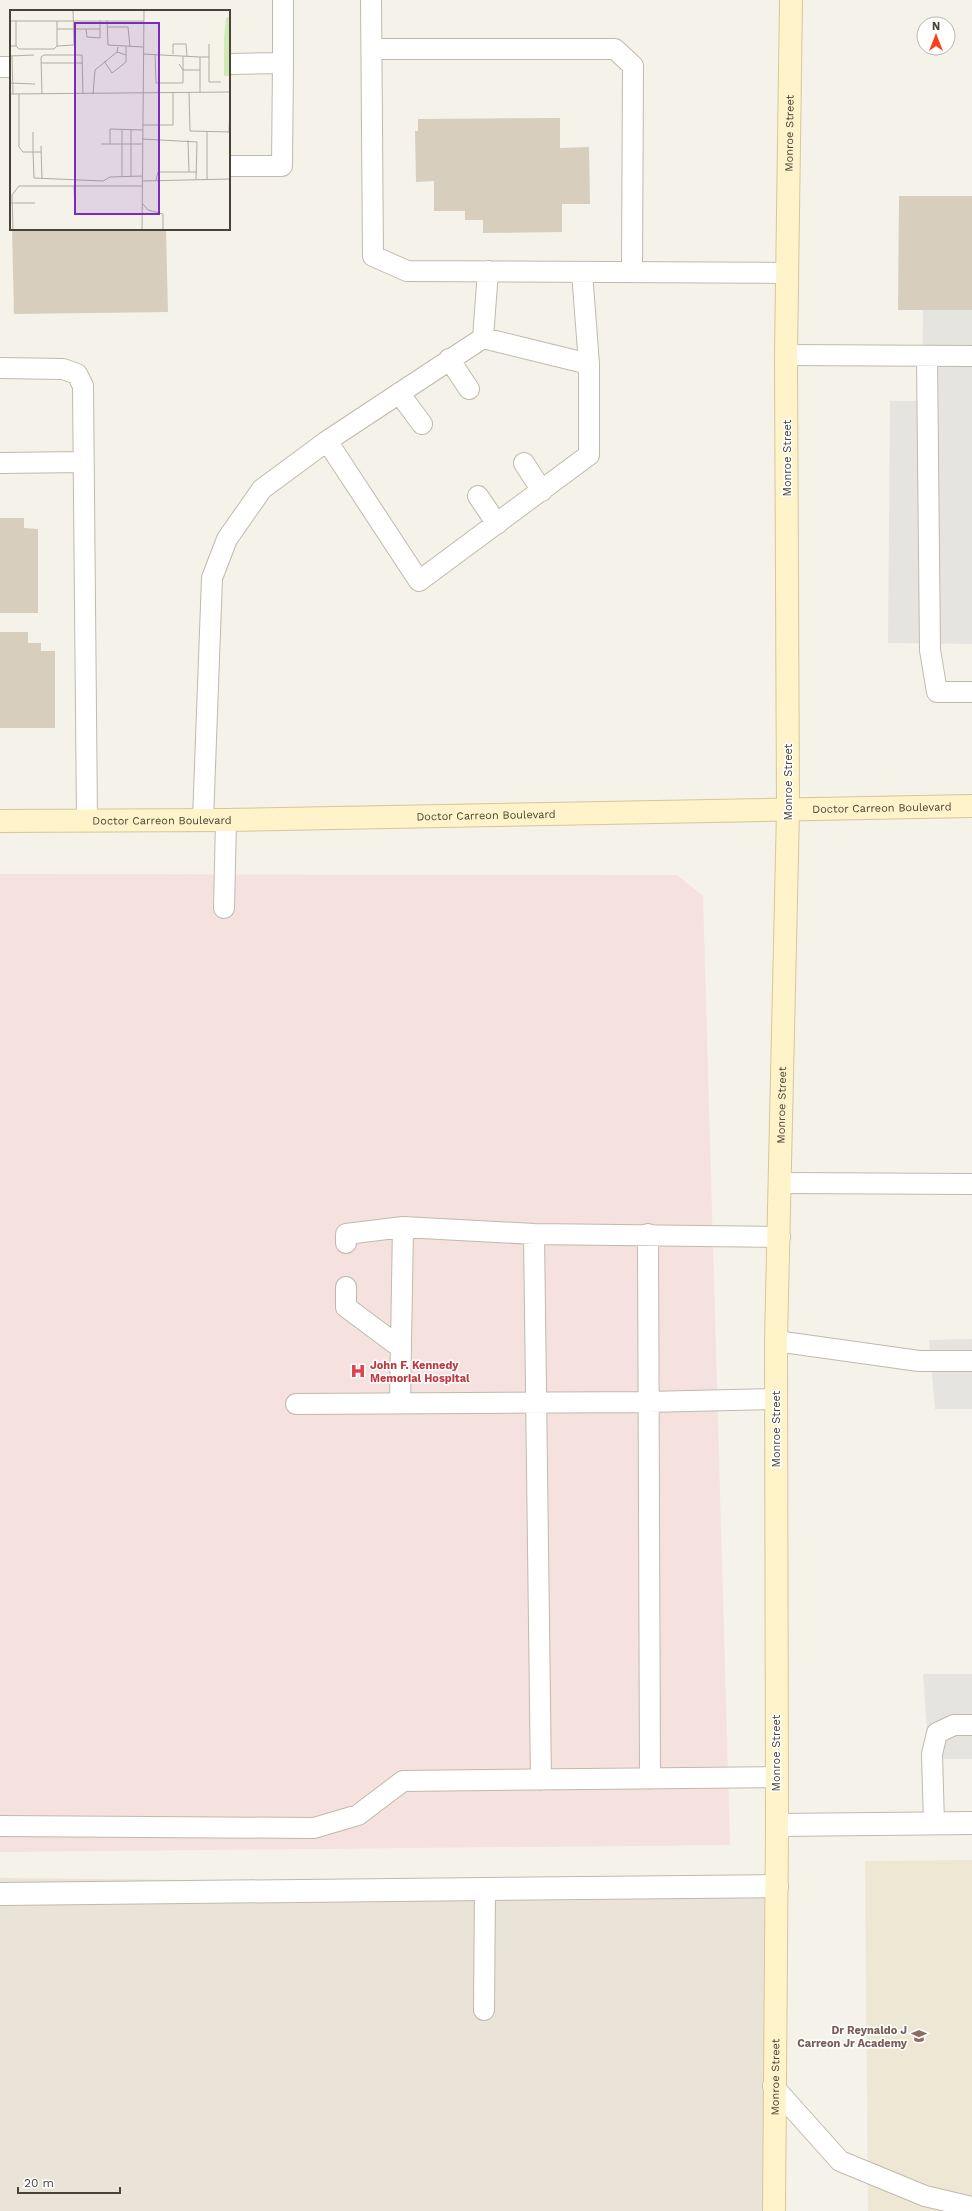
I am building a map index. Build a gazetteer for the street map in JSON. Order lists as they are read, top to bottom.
{
  "streets": {
    "main road": ["Monroe Street", "Doctor Carreon Boulevard"]
  },
  "crossings": [
    ["Monroe Street", "Doctor Carreon Boulevard"]
  ],
  "places": {
    "hospital": ["John F. Kennedy Memorial Hospital"],
    "school or university": ["Dr Reynaldo J Carreon Jr Academy"]
  },
  "scale_bar": "20 m",
  "north": "top"
}
